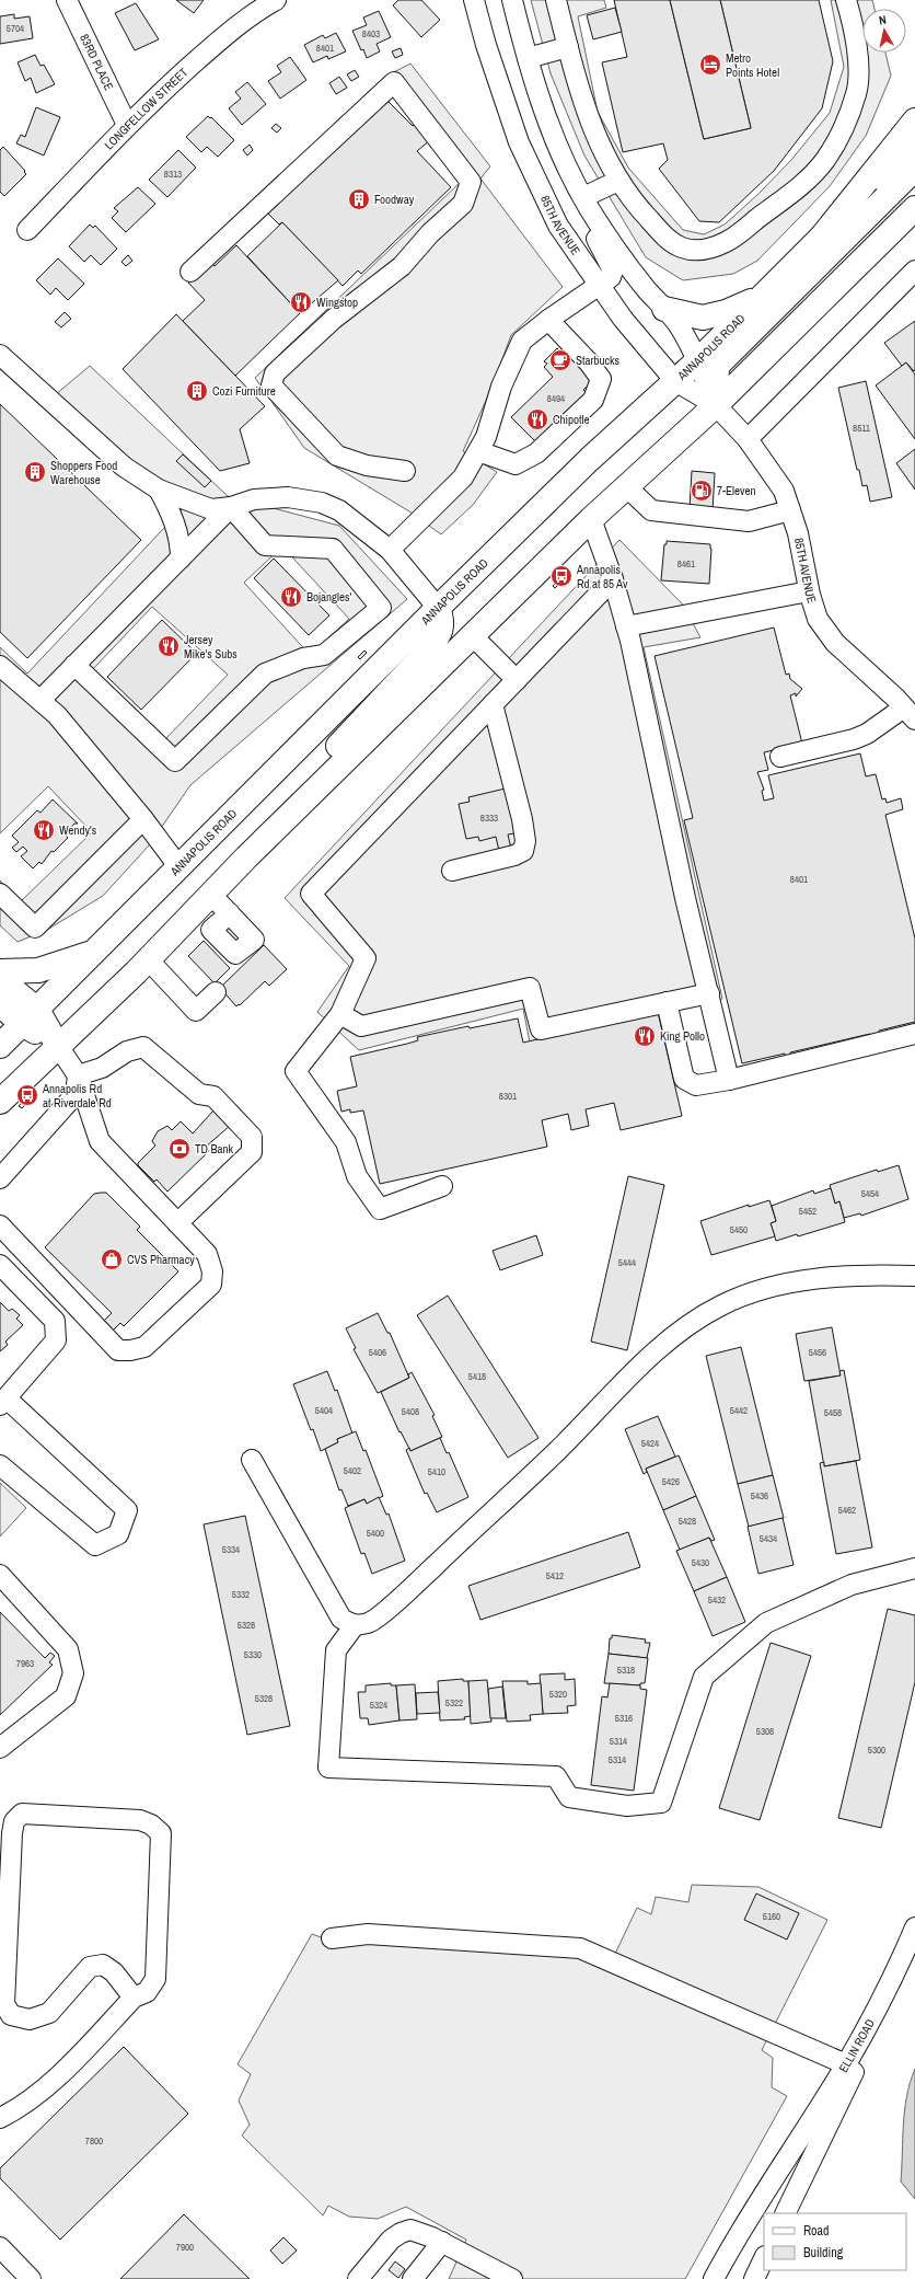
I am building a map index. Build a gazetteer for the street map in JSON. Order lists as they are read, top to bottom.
{
  "streets": {
    "main road": ["ANNAPOLIS ROAD"],
    "street": [
      "83RD PLACE",
      "LONGFELLOW STREET",
      "85TH AVENUE",
      "ELLIN ROAD"
    ]
  },
  "crossings": [
    ["83RD PLACE", "LONGFELLOW STREET"],
    ["85TH AVENUE", "ANNAPOLIS ROAD"]
  ],
  "places": {
    "hotel": ["Metro Points Hotel"],
    "building": ["Foodway", "Cozi Furniture", "Shoppers Food Warehouse"],
    "restaurant": [
      "Wingstop",
      "Chipotle",
      "Bojangles'",
      "Jersey Mike's Subs",
      "Wendy's",
      "King Pollo"
    ],
    "cafe": ["Starbucks"],
    "fuel station": ["7-Eleven"],
    "bus stop": ["Annapolis Rd at 85 Av", "Annapolis Rd at Riverdale Rd"],
    "bank": ["TD Bank"],
    "shop": ["CVS Pharmacy"]
  },
  "house_numbers": [
    "5704",
    "8403",
    "8401",
    "8313",
    "8494",
    "8511",
    "8461",
    "8333",
    "8401",
    "8301",
    "5454",
    "5452",
    "5450",
    "5444",
    "5406",
    "5456",
    "5418",
    "5404",
    "5442",
    "5408",
    "5458",
    "5424",
    "5402",
    "5410",
    "5426",
    "5436",
    "5462",
    "5428",
    "5400",
    "5434",
    "5334",
    "5430",
    "5412",
    "5332",
    "5432",
    "5328",
    "5330",
    "7963",
    "5318",
    "5320",
    "5328",
    "5322",
    "5324",
    "5316",
    "5308",
    "5314",
    "5300",
    "5314",
    "5160",
    "7800",
    "7900"
  ],
  "legend": ["Road", "Building"],
  "north": "top"
}
